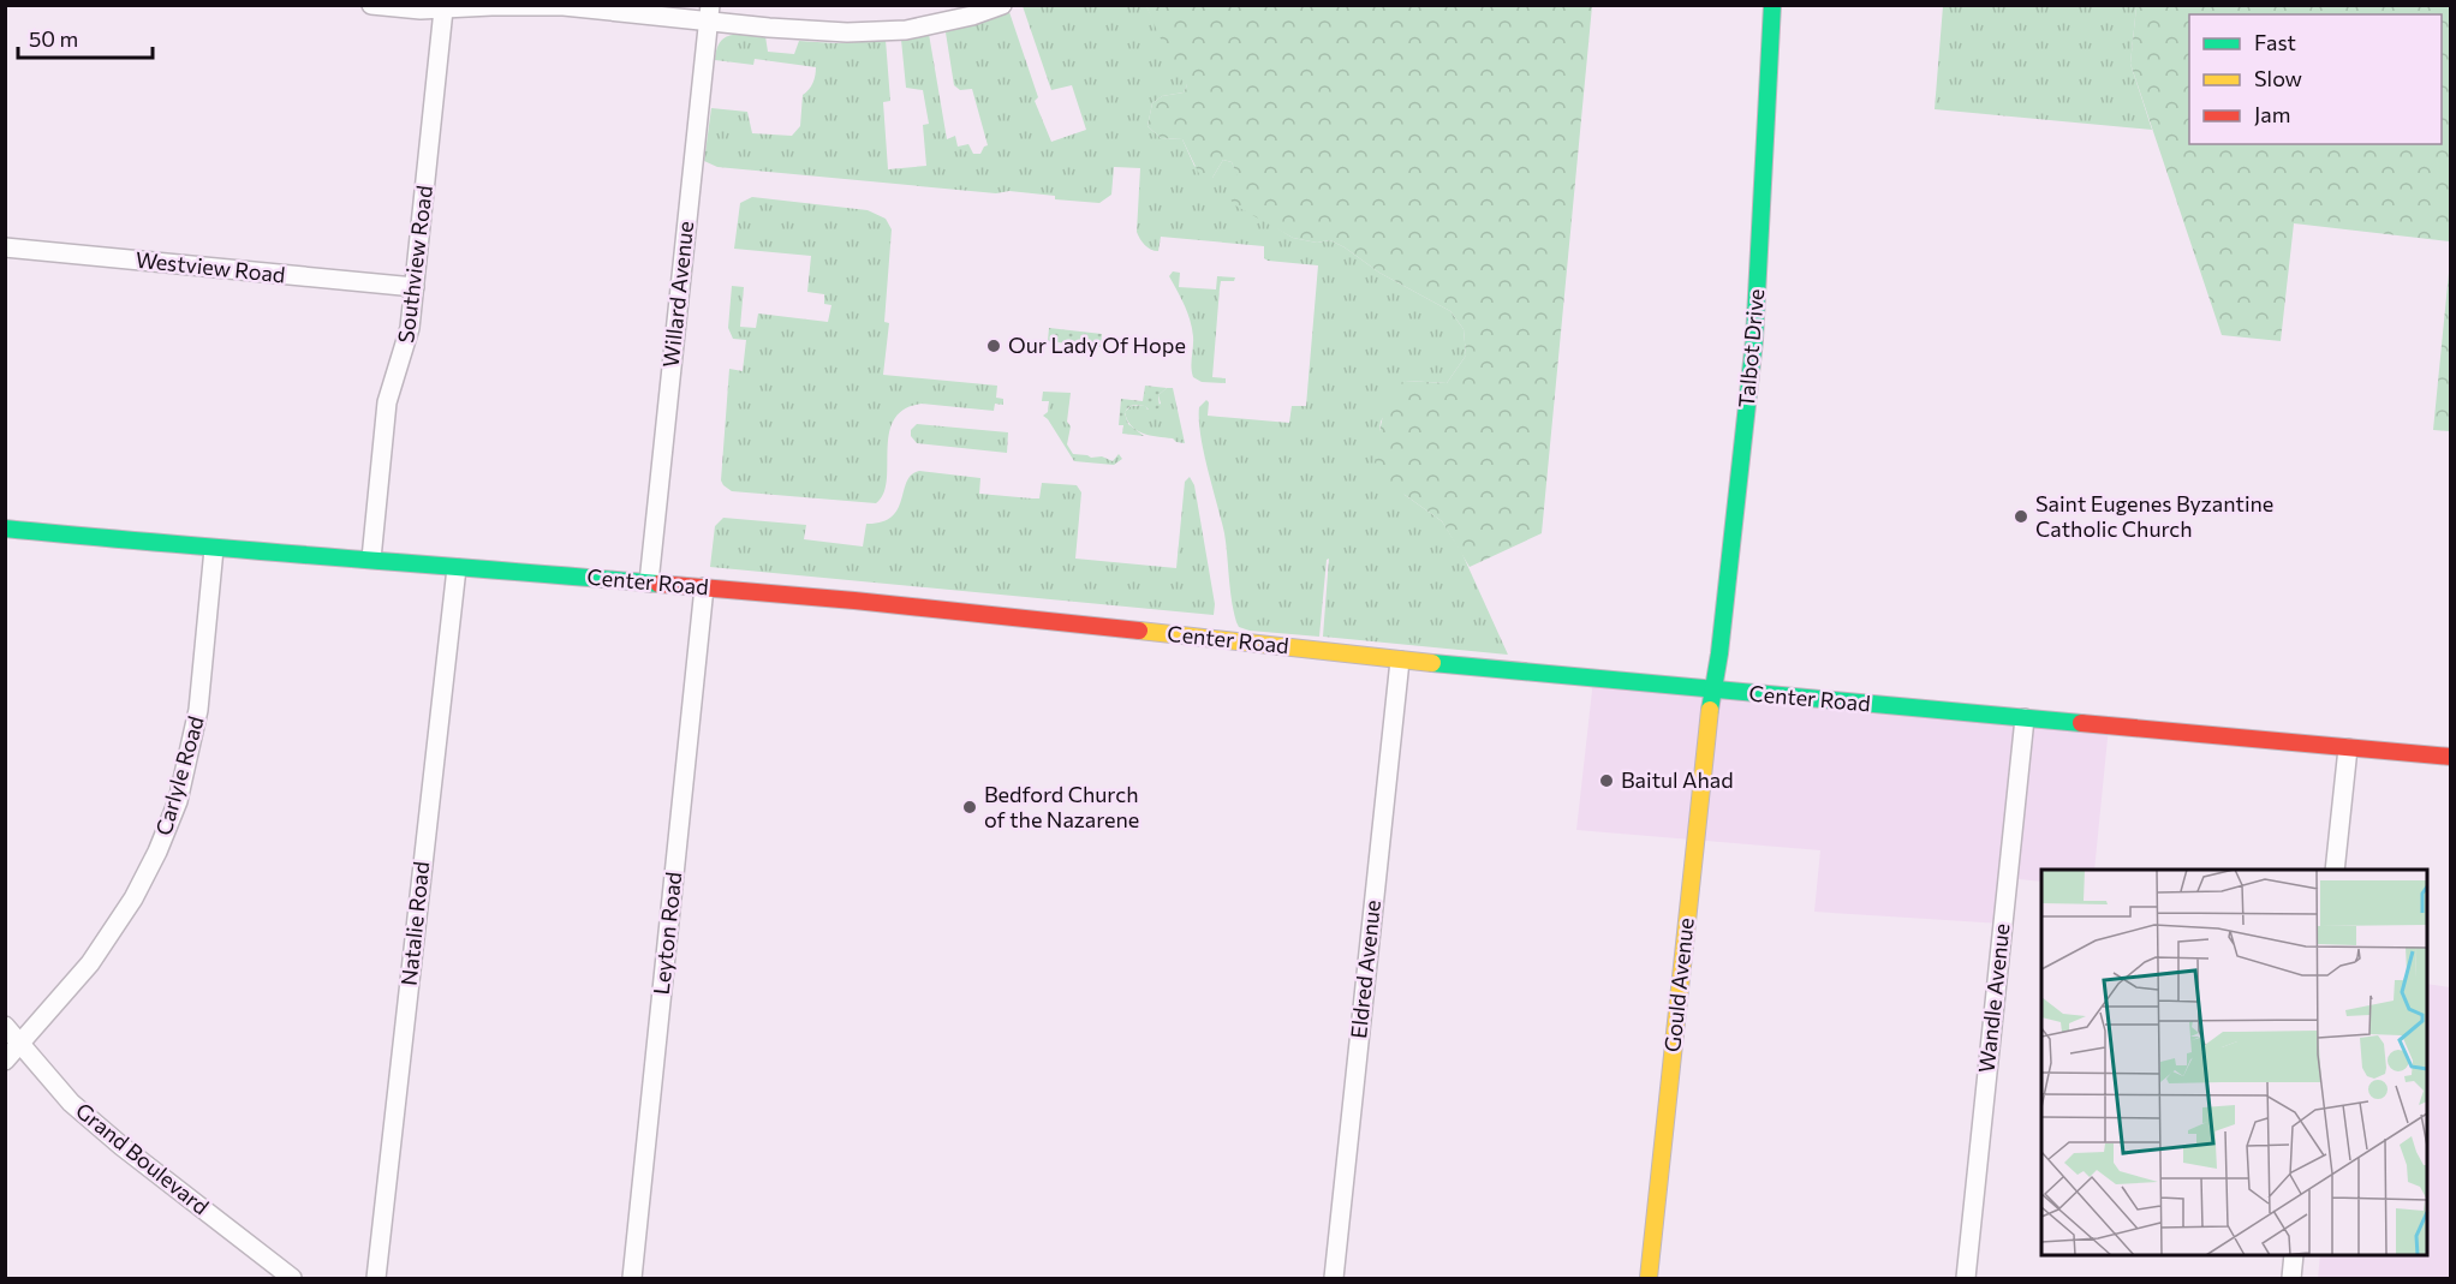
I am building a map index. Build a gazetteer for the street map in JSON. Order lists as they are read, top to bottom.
{
  "streets": {
    "main road": ["Talbot Drive", "Center Road", "Gould Avenue"],
    "street": [
      "Southview Road",
      "Westview Road",
      "Willard Avenue",
      "Carlyle Road",
      "Natalie Road",
      "Leyton Road",
      "Eldred Avenue",
      "Wandle Avenue",
      "Grand Boulevard"
    ]
  },
  "crossings": [
    ["Southview Road", "Westview Road"],
    ["Southview Road", "Center Road"],
    ["Willard Avenue", "Center Road"],
    ["Talbot Drive", "Center Road"],
    ["Talbot Drive", "Gould Avenue"],
    ["Center Road", "Carlyle Road"],
    ["Center Road", "Natalie Road"],
    ["Center Road", "Leyton Road"],
    ["Center Road", "Eldred Avenue"],
    ["Center Road", "Gould Avenue"],
    ["Center Road", "Wandle Avenue"],
    ["Carlyle Road", "Grand Boulevard"]
  ],
  "places": [
    "Our Lady Of Hope",
    "Saint Eugenes Byzantine Catholic Church",
    "Baitul Ahad",
    "Bedford Church of the Nazarene"
  ],
  "legend": ["Fast", "Slow", "Jam"],
  "scale_bar": "50 m"
}
